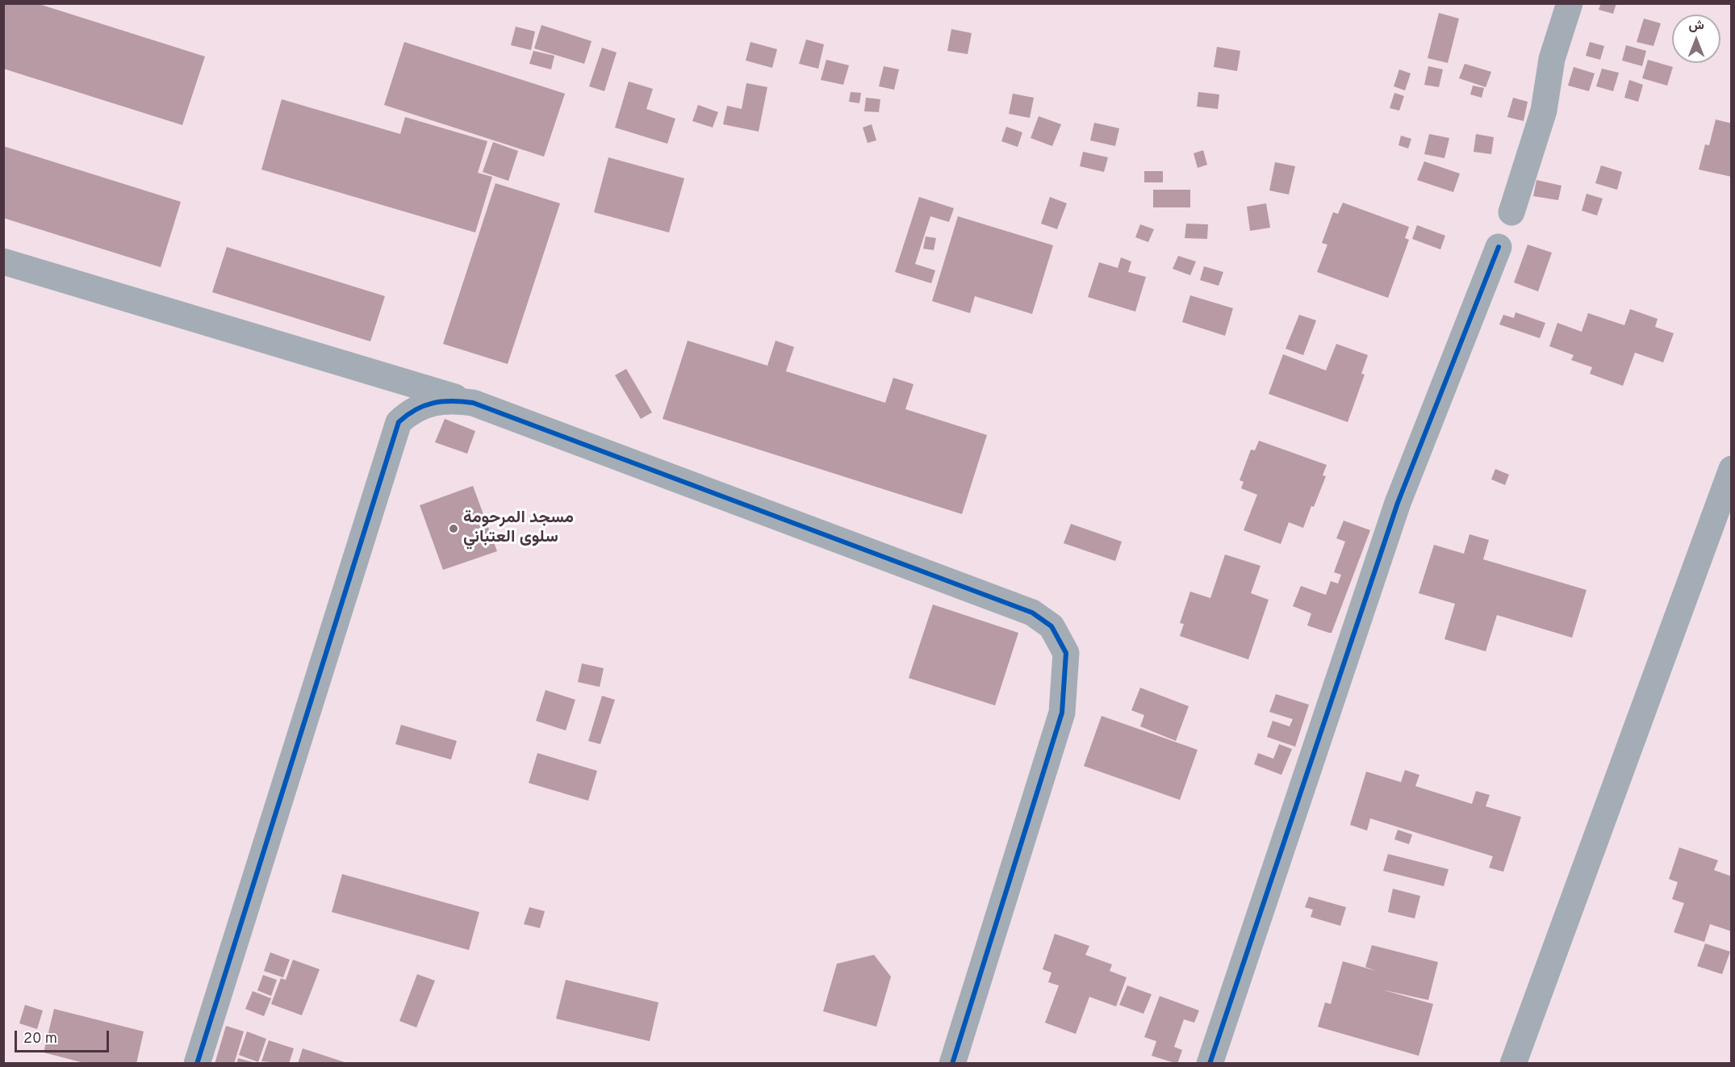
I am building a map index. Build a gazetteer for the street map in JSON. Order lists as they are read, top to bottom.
{
  "places": ["مسجد المرحومة سلوى العتباني"],
  "scale_bar": "20 m",
  "north": "top"
}
